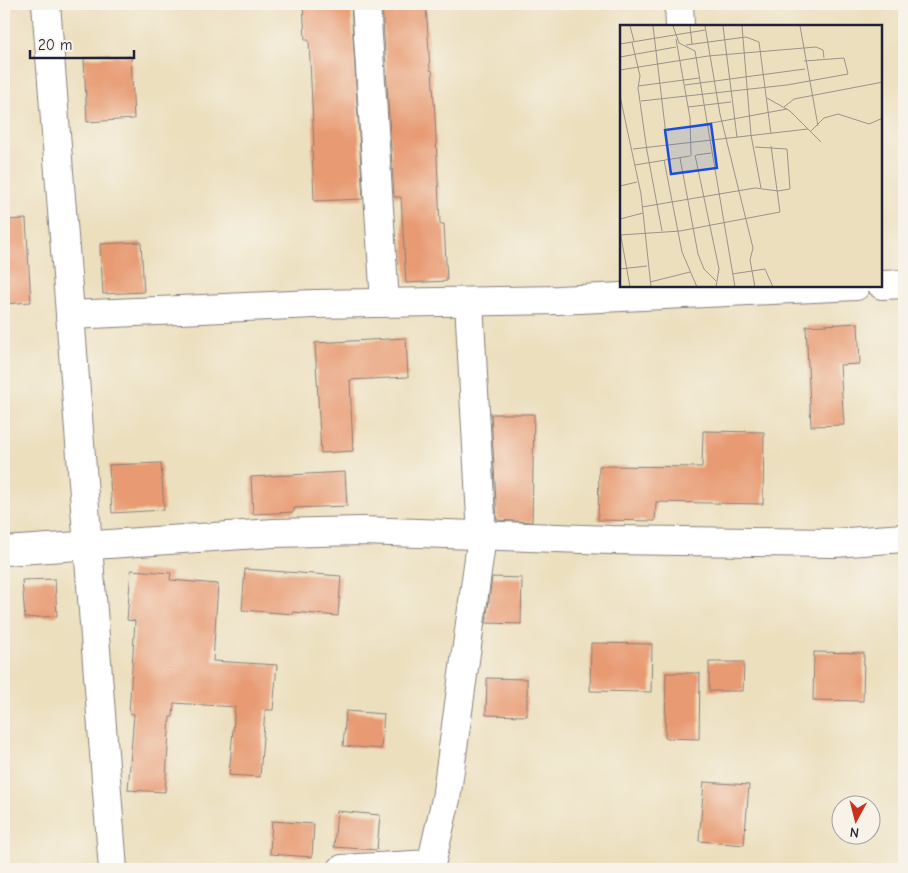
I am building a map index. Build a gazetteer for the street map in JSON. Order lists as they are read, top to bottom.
{
  "scale_bar": "20 m",
  "north": "bottom"
}
